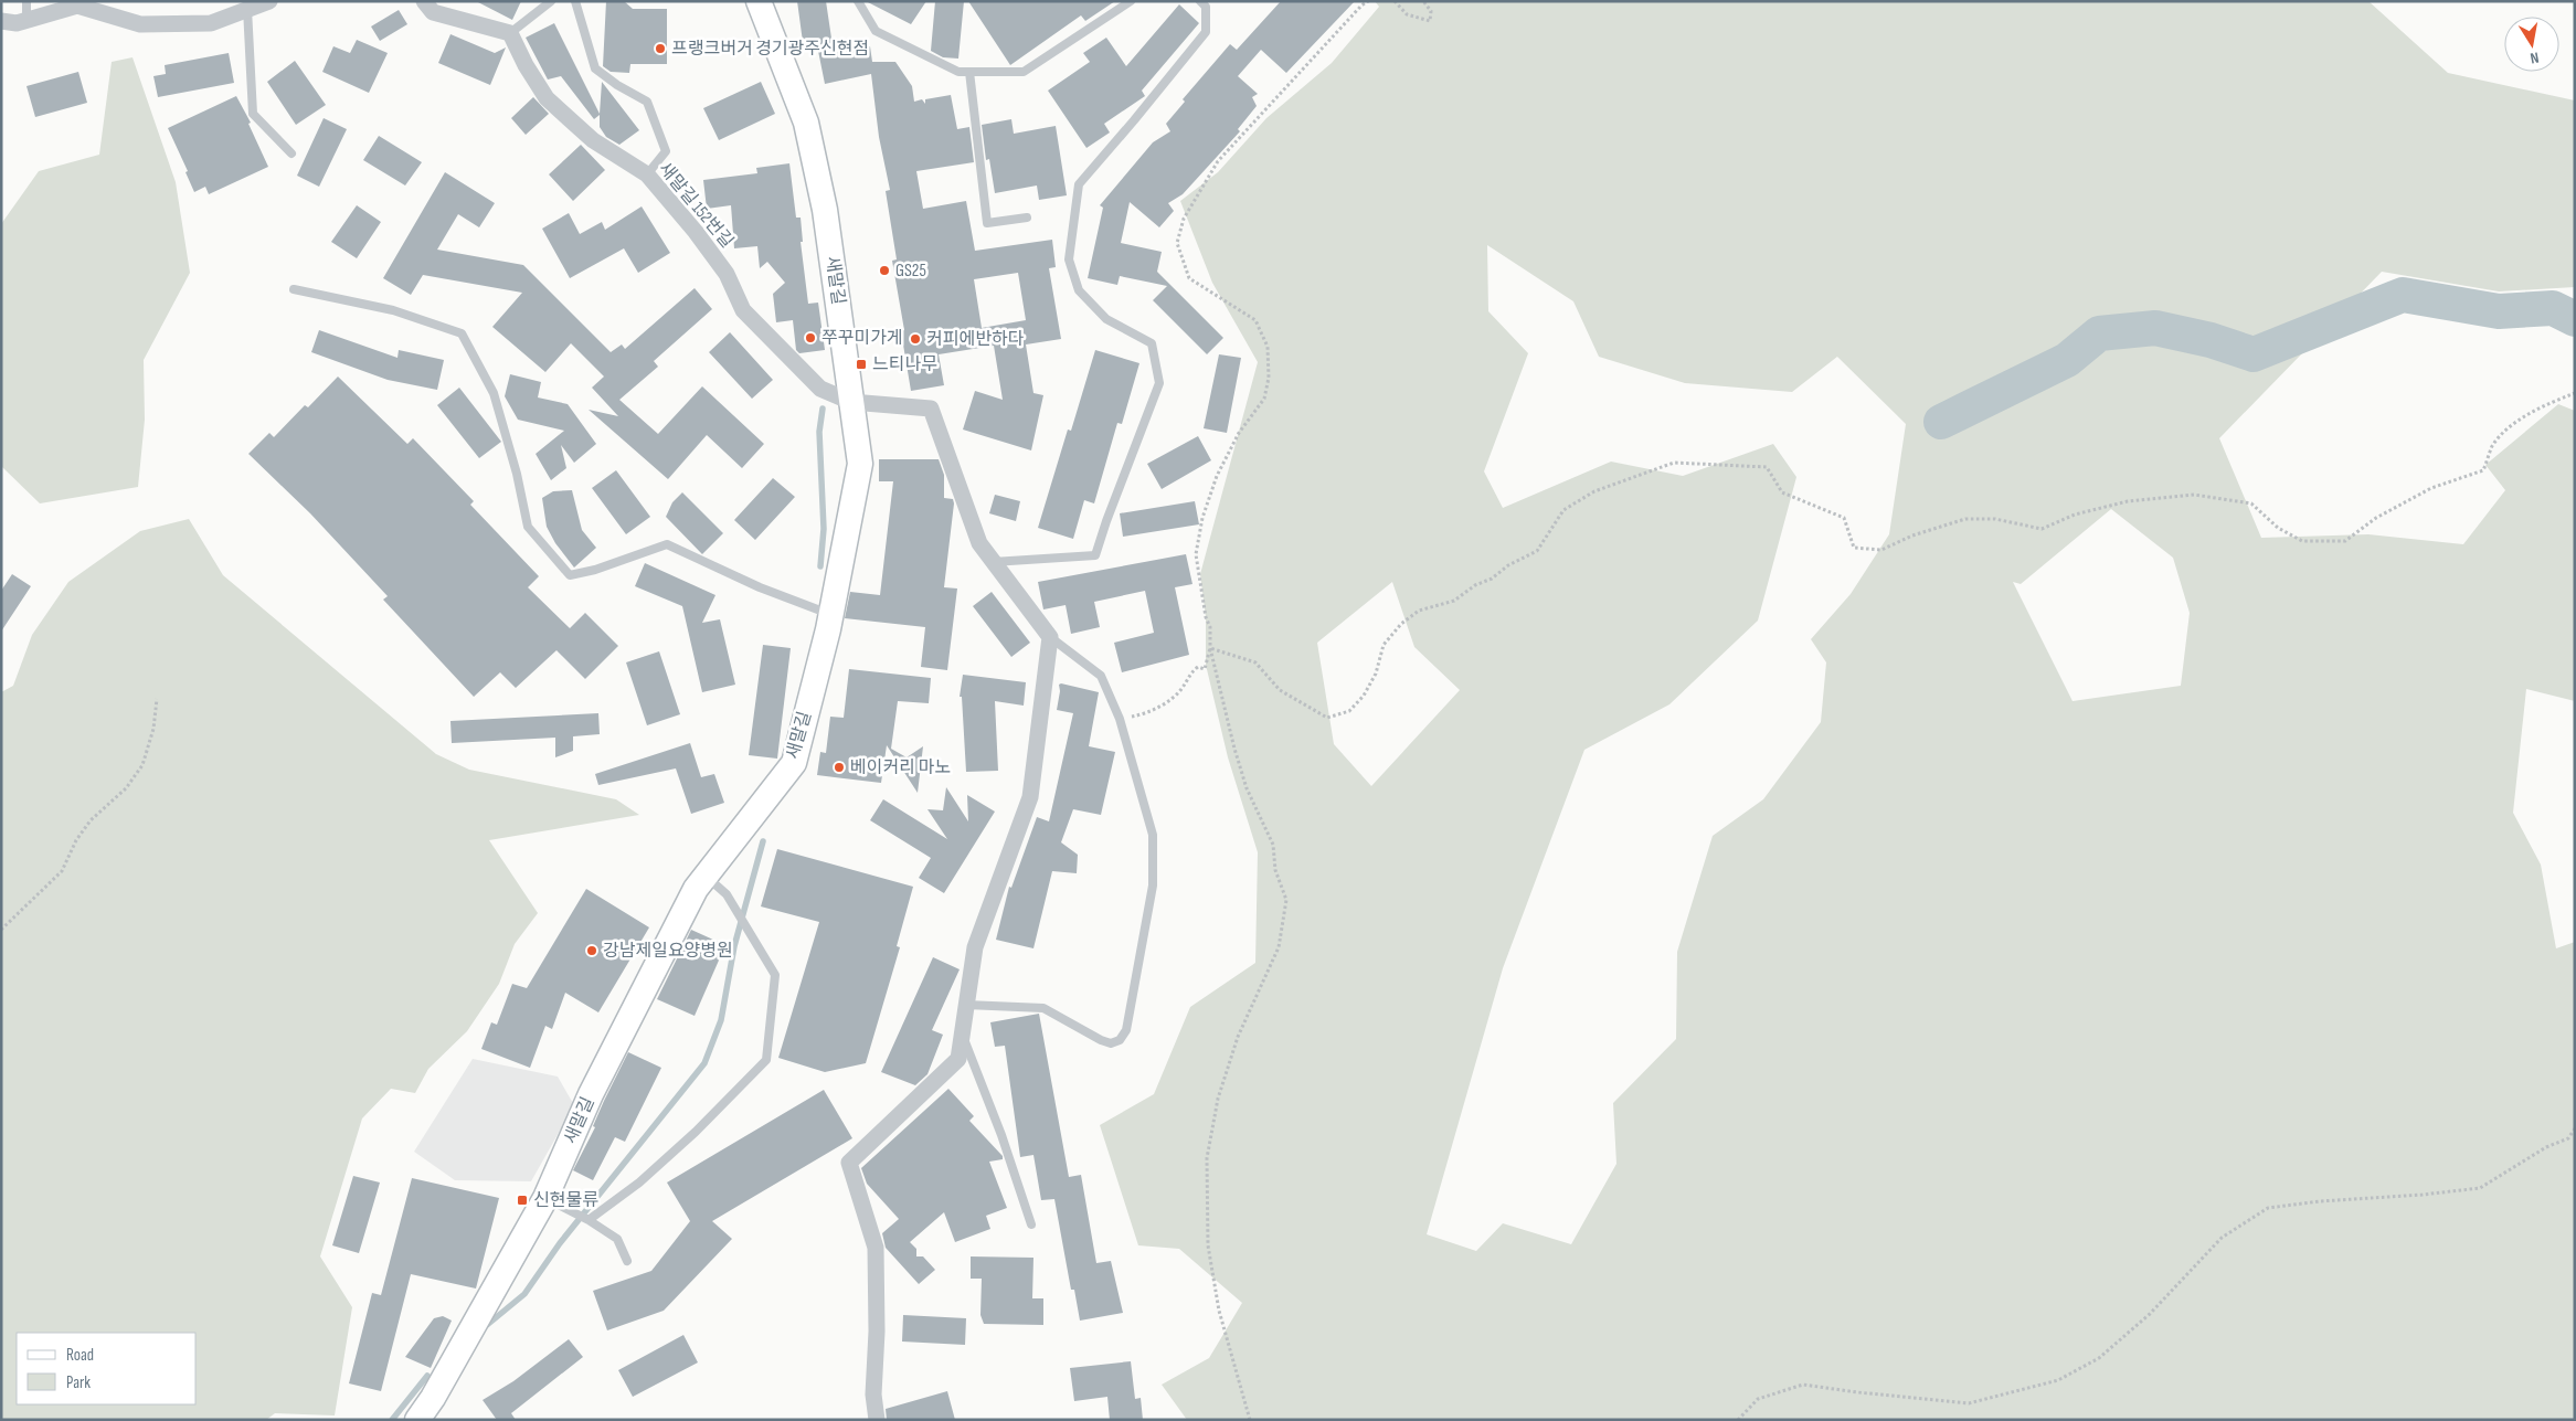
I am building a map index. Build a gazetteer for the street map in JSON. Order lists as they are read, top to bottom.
{
  "streets": {
    "street": ["새말길 152번길", "새말길"]
  },
  "crossings": [
    ["새말길 152번길", "새말길"]
  ],
  "places": {
    "other": [
      "프랭크버거 경기광주신현점",
      "GS25",
      "쭈꾸미가게",
      "커피에반하다",
      "베이커리 마노",
      "강남제일요양병원"
    ],
    "transit": ["느티나무", "신현물류"]
  },
  "legend": ["Road", "Park"],
  "north": "bottom"
}
